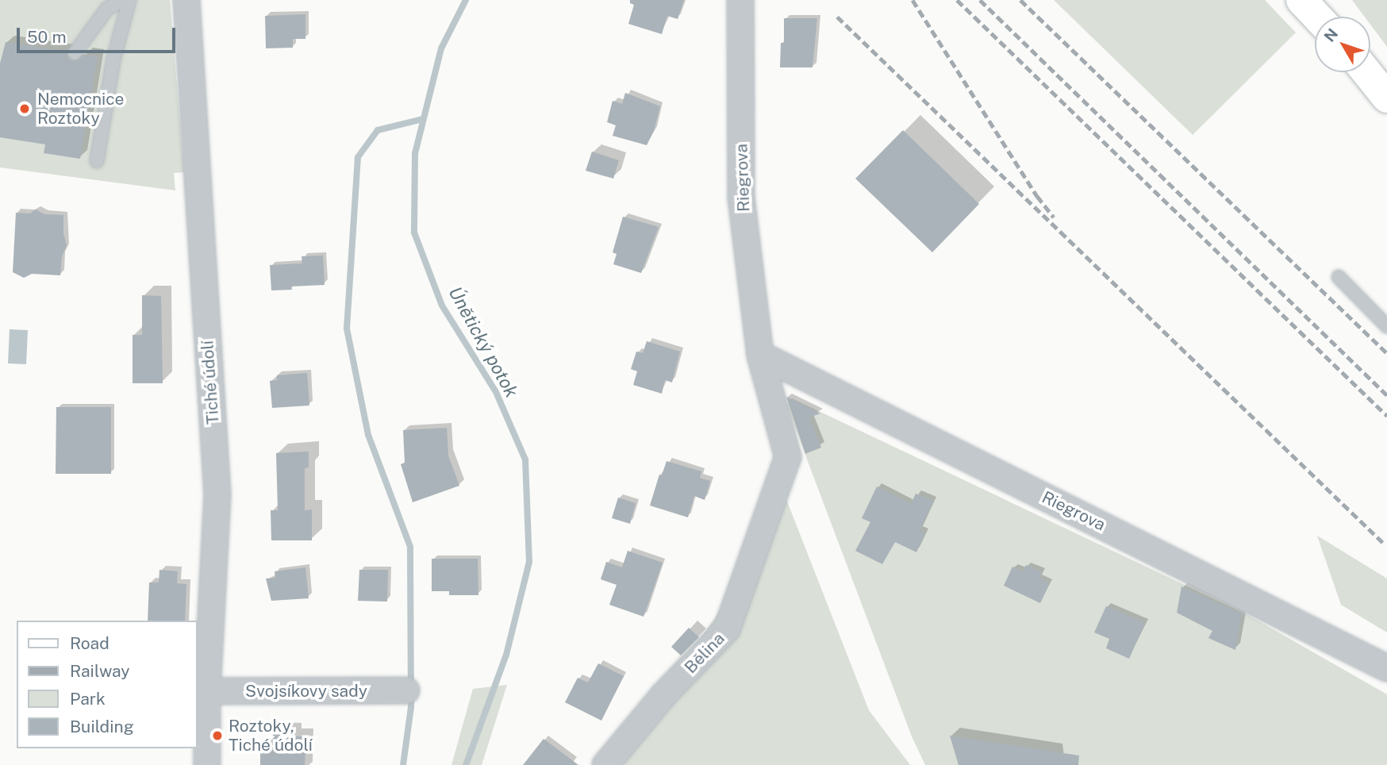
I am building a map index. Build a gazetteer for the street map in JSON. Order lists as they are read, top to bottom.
{
  "streets": {
    "street": [
      "Riegrova",
      "Tiché údolí",
      "Bělina",
      "Svojsíkovy sady"
    ]
  },
  "crossings": [
    ["Riegrova", "Bělina"],
    ["Tiché údolí", "Svojsíkovy sady"]
  ],
  "water": ["Únětický potok"],
  "places": ["Nemocnice Roztoky", "Roztoky, Tiché údolí"],
  "legend": [
    "Road",
    "Railway",
    "Park",
    "Building"
  ],
  "scale_bar": "50 m",
  "north": "top left"
}
